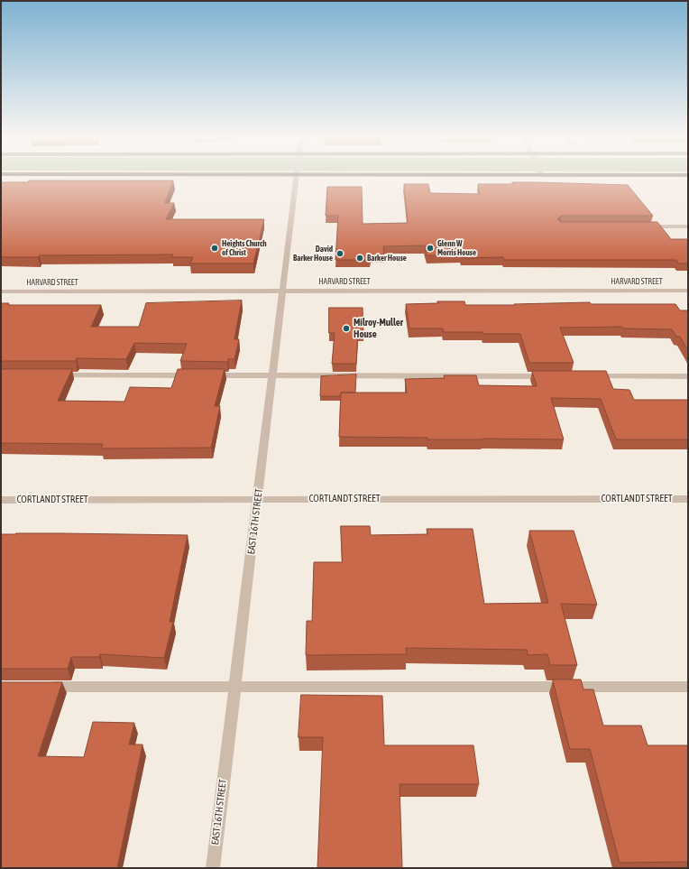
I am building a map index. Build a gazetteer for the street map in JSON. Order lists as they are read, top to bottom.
{
  "streets": {
    "street": ["HARVARD STREET", "CORTLANDT STREET", "EAST 16TH STREET"]
  },
  "crossings": [
    ["HARVARD STREET", "EAST 16TH STREET"],
    ["CORTLANDT STREET", "EAST 16TH STREET"]
  ],
  "places": [
    "Heights Church of Christ",
    "Glenn W Morris House",
    "David Barker House",
    "Barker House",
    "Milroy-Muller House"
  ]
}
